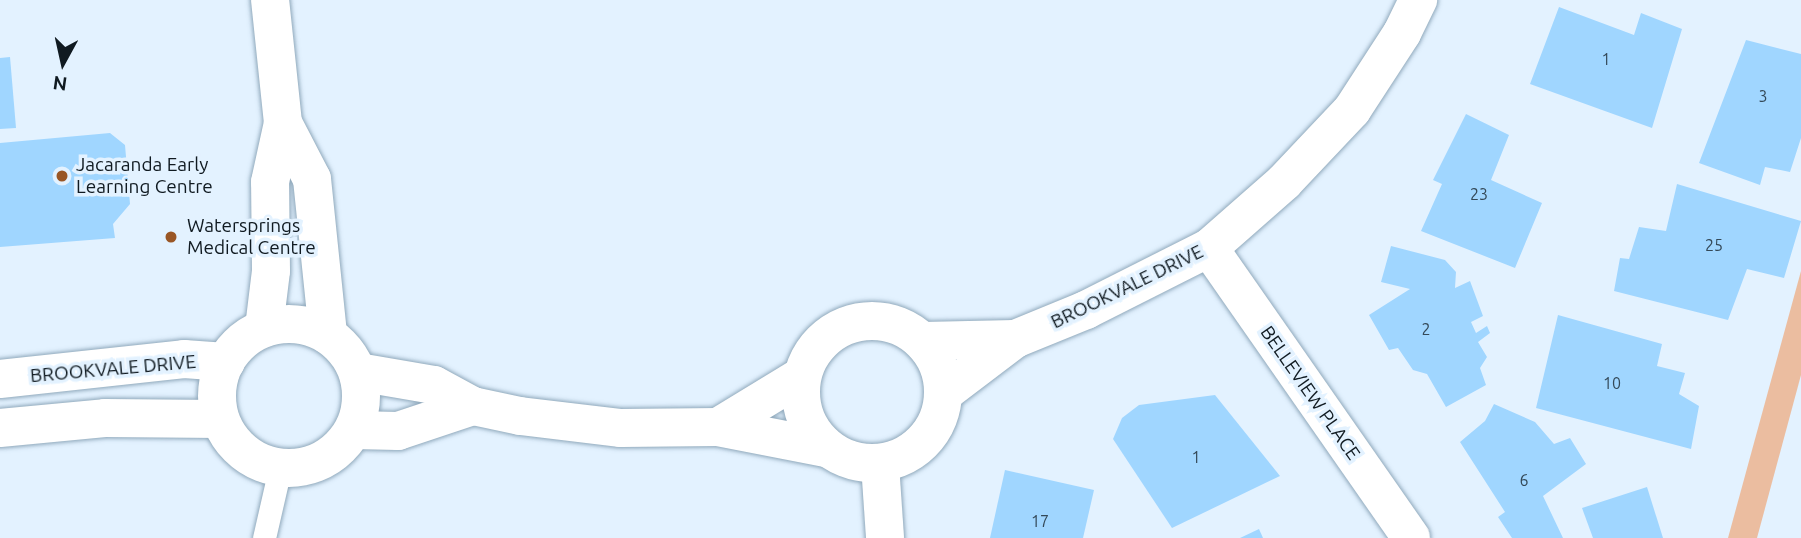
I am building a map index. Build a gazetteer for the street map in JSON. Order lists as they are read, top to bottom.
{
  "streets": {
    "street": ["BROOKVALE DRIVE", "BELLEVIEW PLACE"]
  },
  "crossings": [
    ["BROOKVALE DRIVE", "BELLEVIEW PLACE"]
  ],
  "places": ["Jacaranda Early Learning Centre", "Watersprings Medical Centre"],
  "house_numbers": [
    "1",
    "3",
    "23",
    "25",
    "2",
    "10",
    "1",
    "6",
    "17"
  ],
  "north": "bottom"
}
